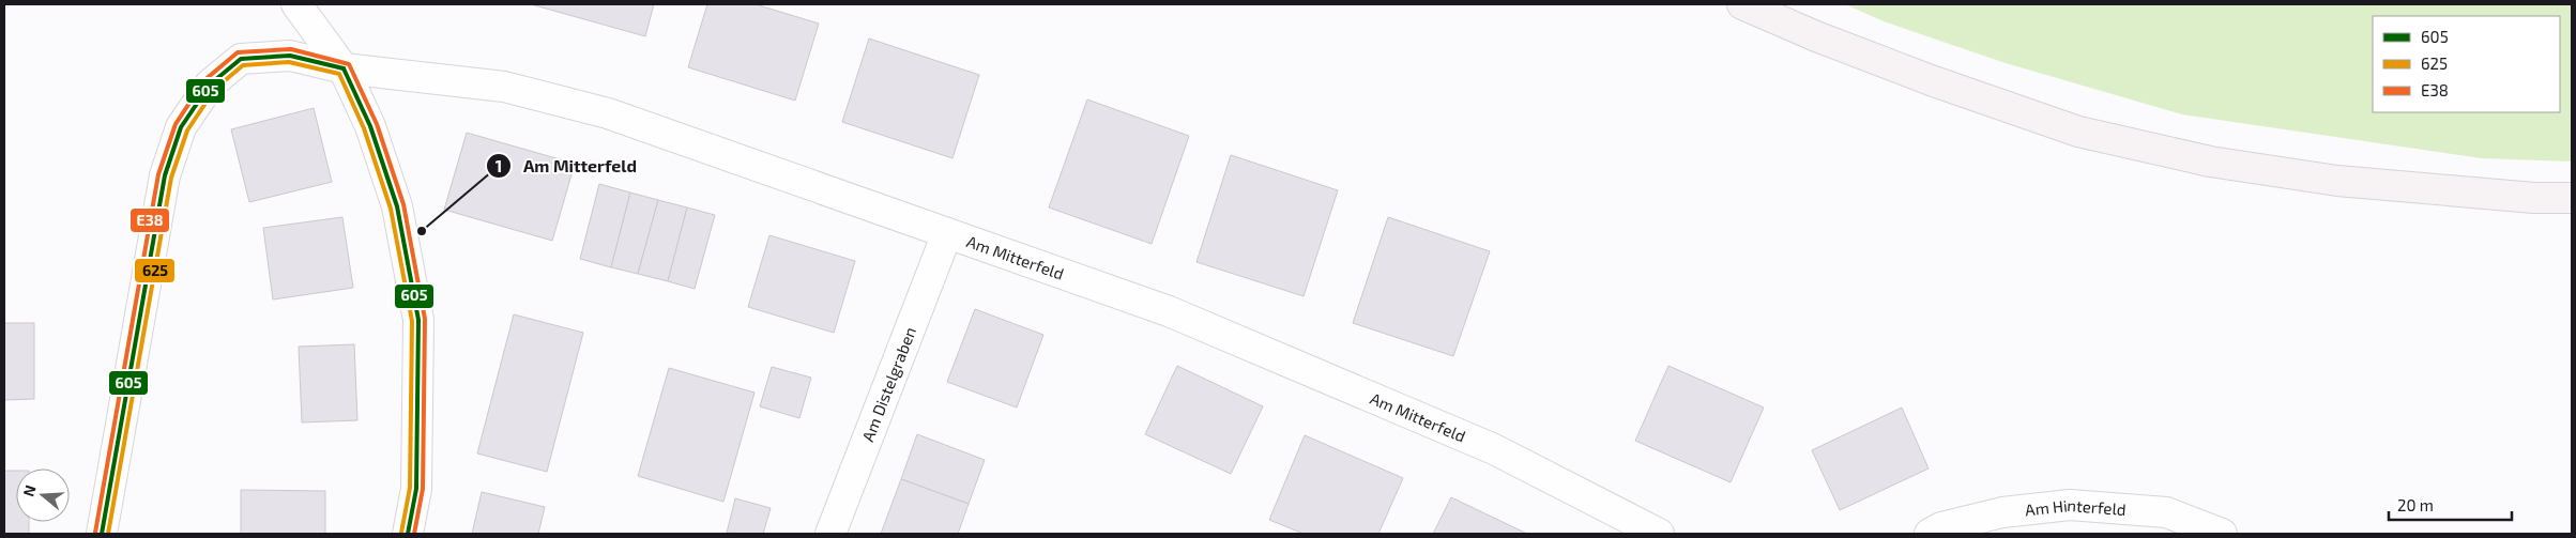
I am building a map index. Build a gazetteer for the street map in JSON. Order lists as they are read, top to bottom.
{
  "streets": {
    "street": ["Am Mitterfeld", "Am Distelgraben", "Am Hinterfeld"]
  },
  "crossings": [
    ["Am Mitterfeld", "Am Distelgraben"]
  ],
  "places": ["Am Mitterfeld"],
  "lines": ["transit line E38", "transit line 605", "transit line 625"],
  "legend": ["605", "625", "E38"],
  "scale_bar": "20 m",
  "north": "left"
}
